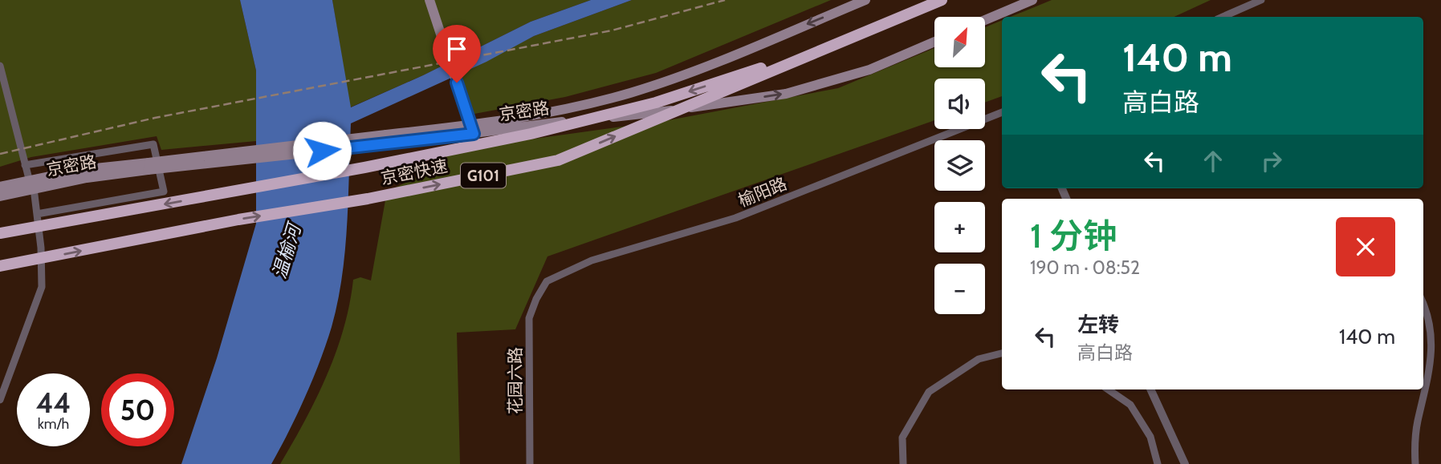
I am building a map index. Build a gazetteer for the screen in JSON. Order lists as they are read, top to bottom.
{
  "streets": {
    "highway": ["京密快速", "G101"],
    "main road": ["京密路"],
    "street": ["榆阳路", "花园六路"]
  },
  "crossings": [
    ["榆阳路", "花园六路"]
  ],
  "water": ["温榆河"],
  "north": "top right",
  "page": {
    "map_buttons": ["+", "−"],
    "turn": ["140 m", "高白路"],
    "heading": ["1 分钟", "190 m · 08:52"],
    "list": [
      {
        "name": "左转",
        "note": "高白路",
        "value": "140 m"
      }
    ],
    "speed": "44 km/h",
    "limit": "50"
  }
}
